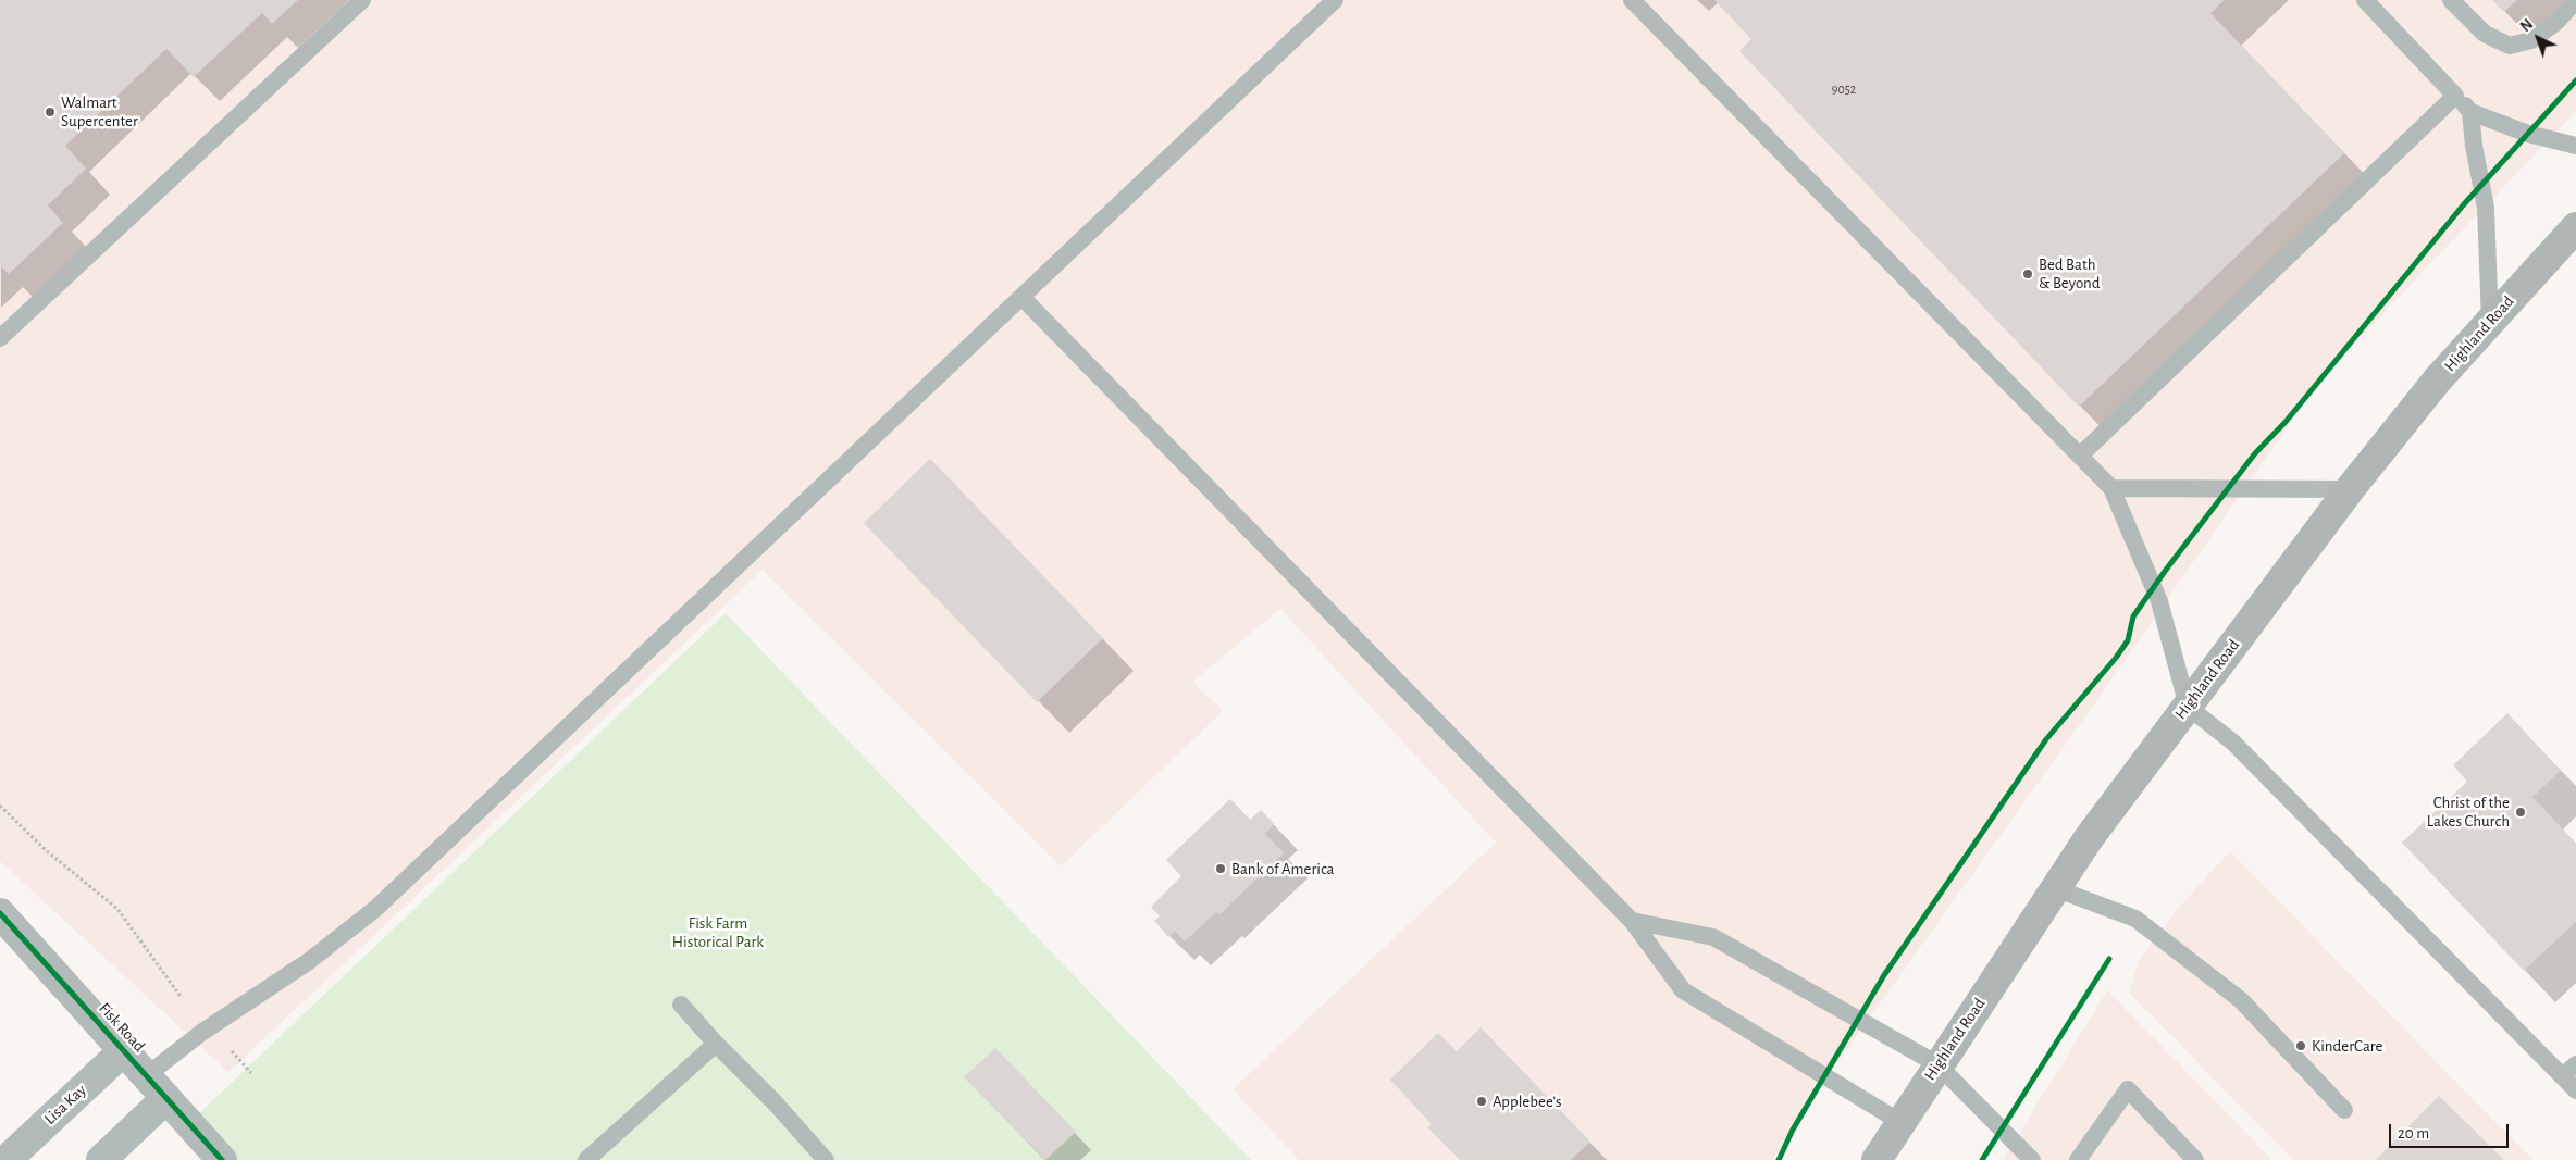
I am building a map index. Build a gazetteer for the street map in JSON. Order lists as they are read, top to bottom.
{
  "streets": {
    "highway": ["Highland Road"],
    "street": ["Fisk Road", "Lisa Kay"]
  },
  "crossings": [
    ["Fisk Road", "Lisa Kay"]
  ],
  "parks": ["Fisk Farm Historical Park"],
  "places": [
    "Walmart Supercenter",
    "Bed Bath & Beyond",
    "Christ of the Lakes Church",
    "Bank of America",
    "KinderCare",
    "Applebee's"
  ],
  "house_numbers": ["9052"],
  "scale_bar": "20 m",
  "north": "top left"
}
